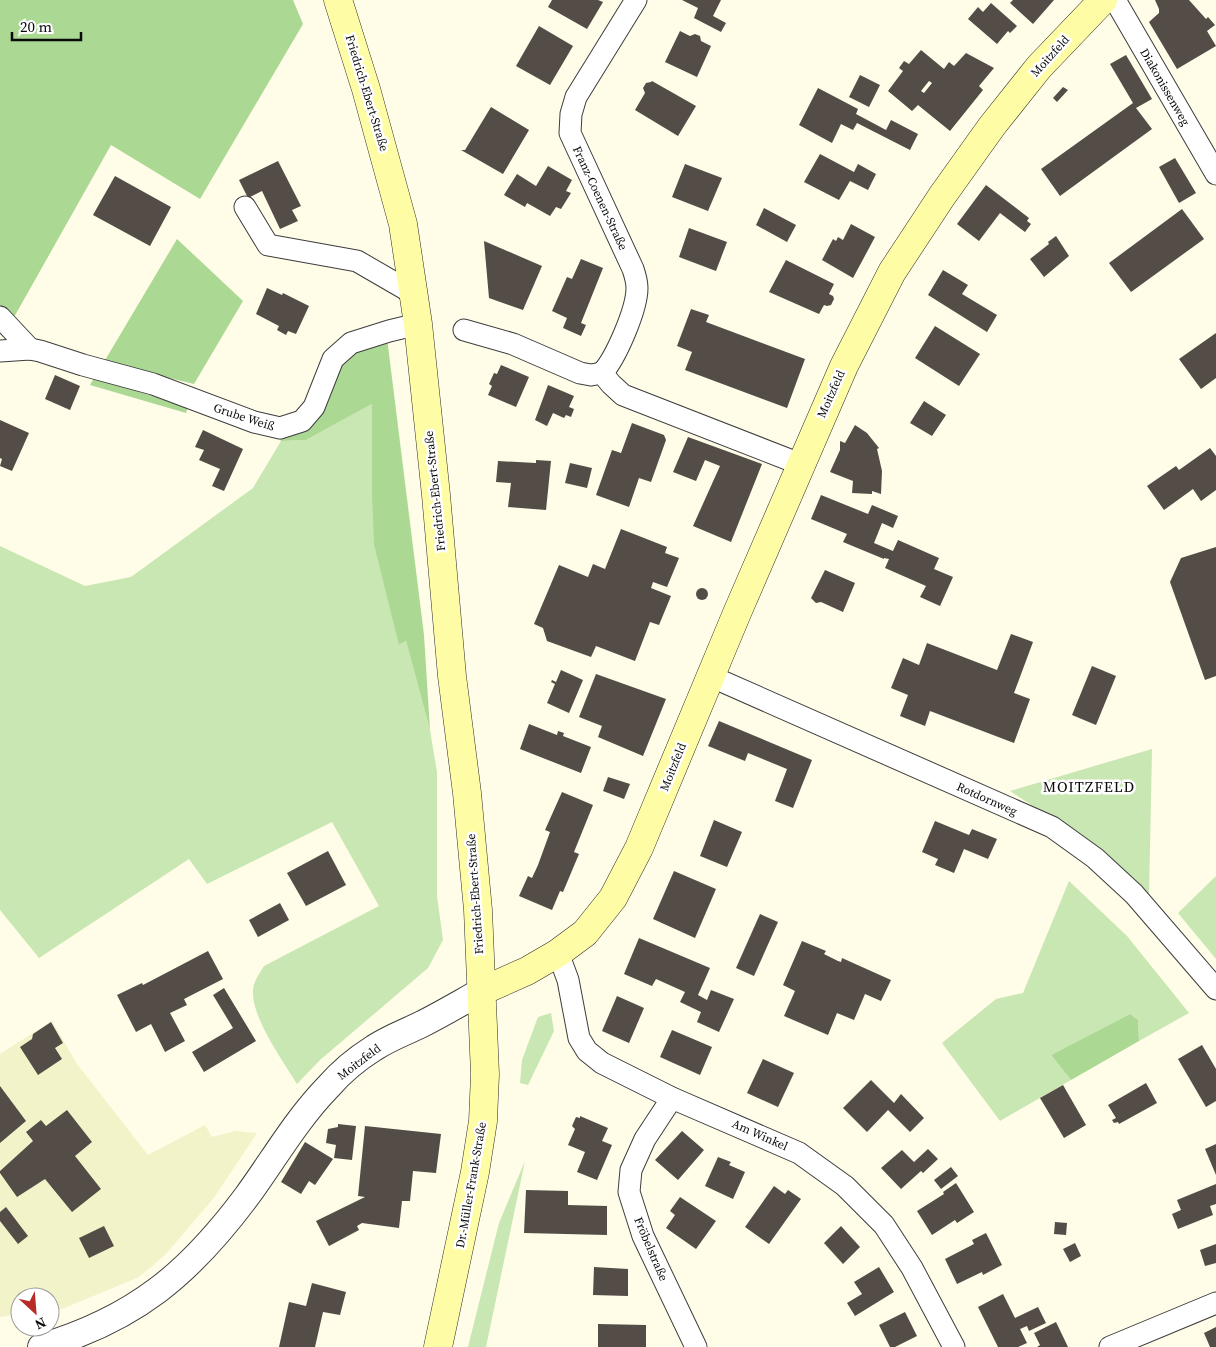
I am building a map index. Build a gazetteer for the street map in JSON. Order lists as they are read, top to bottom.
{
  "streets": {
    "main road": ["Moitzfeld", "Friedrich-Ebert-Straße", "Dr.-Müller-Frank-Straße"],
    "street": [
      "Diakonissenweg",
      "Franz-Coenen-Straße",
      "Grube Weiß",
      "Rotdornweg",
      "Am Winkel",
      "Fröbelstraße"
    ]
  },
  "crossings": [
    ["Moitzfeld", "Friedrich-Ebert-Straße"],
    ["Moitzfeld", "Rotdornweg"],
    ["Moitzfeld", "Am Winkel"],
    ["Moitzfeld", "Dr.-Müller-Frank-Straße"],
    ["Friedrich-Ebert-Straße", "Grube Weiß"],
    ["Friedrich-Ebert-Straße", "Dr.-Müller-Frank-Straße"],
    ["Am Winkel", "Fröbelstraße"]
  ],
  "districts": ["MOITZFELD"],
  "scale_bar": "20 m",
  "north": "bottom right"
}
